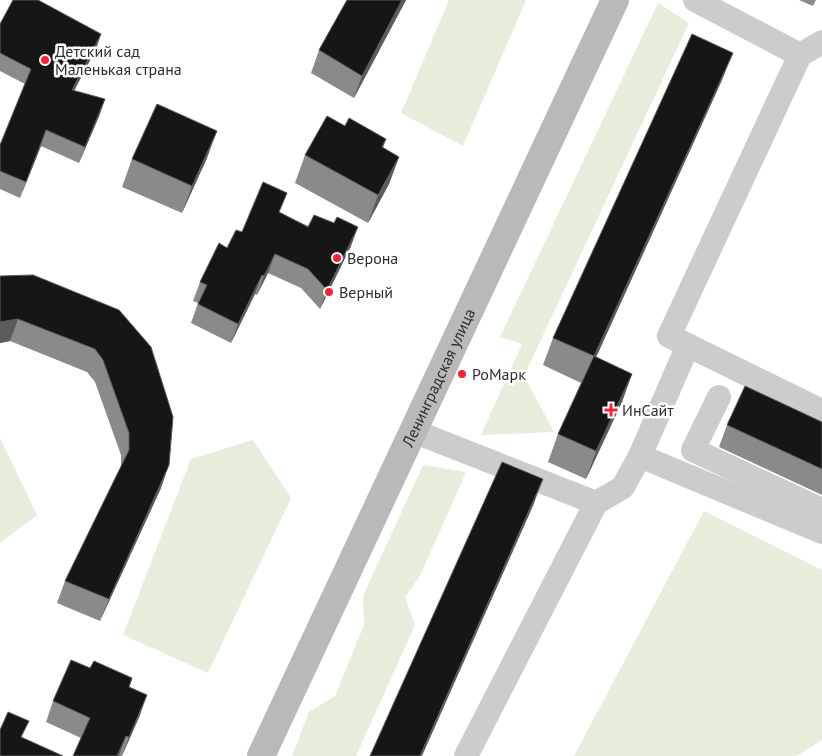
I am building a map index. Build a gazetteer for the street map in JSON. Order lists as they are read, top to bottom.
{
  "streets": {
    "main road": ["Ленинградская улица"]
  },
  "places": {
    "other": [
      "Детский сад Маленькая страна",
      "Верона",
      "Верный",
      "РоМарк"
    ],
    "health": ["ИнСайт"]
  }
}
